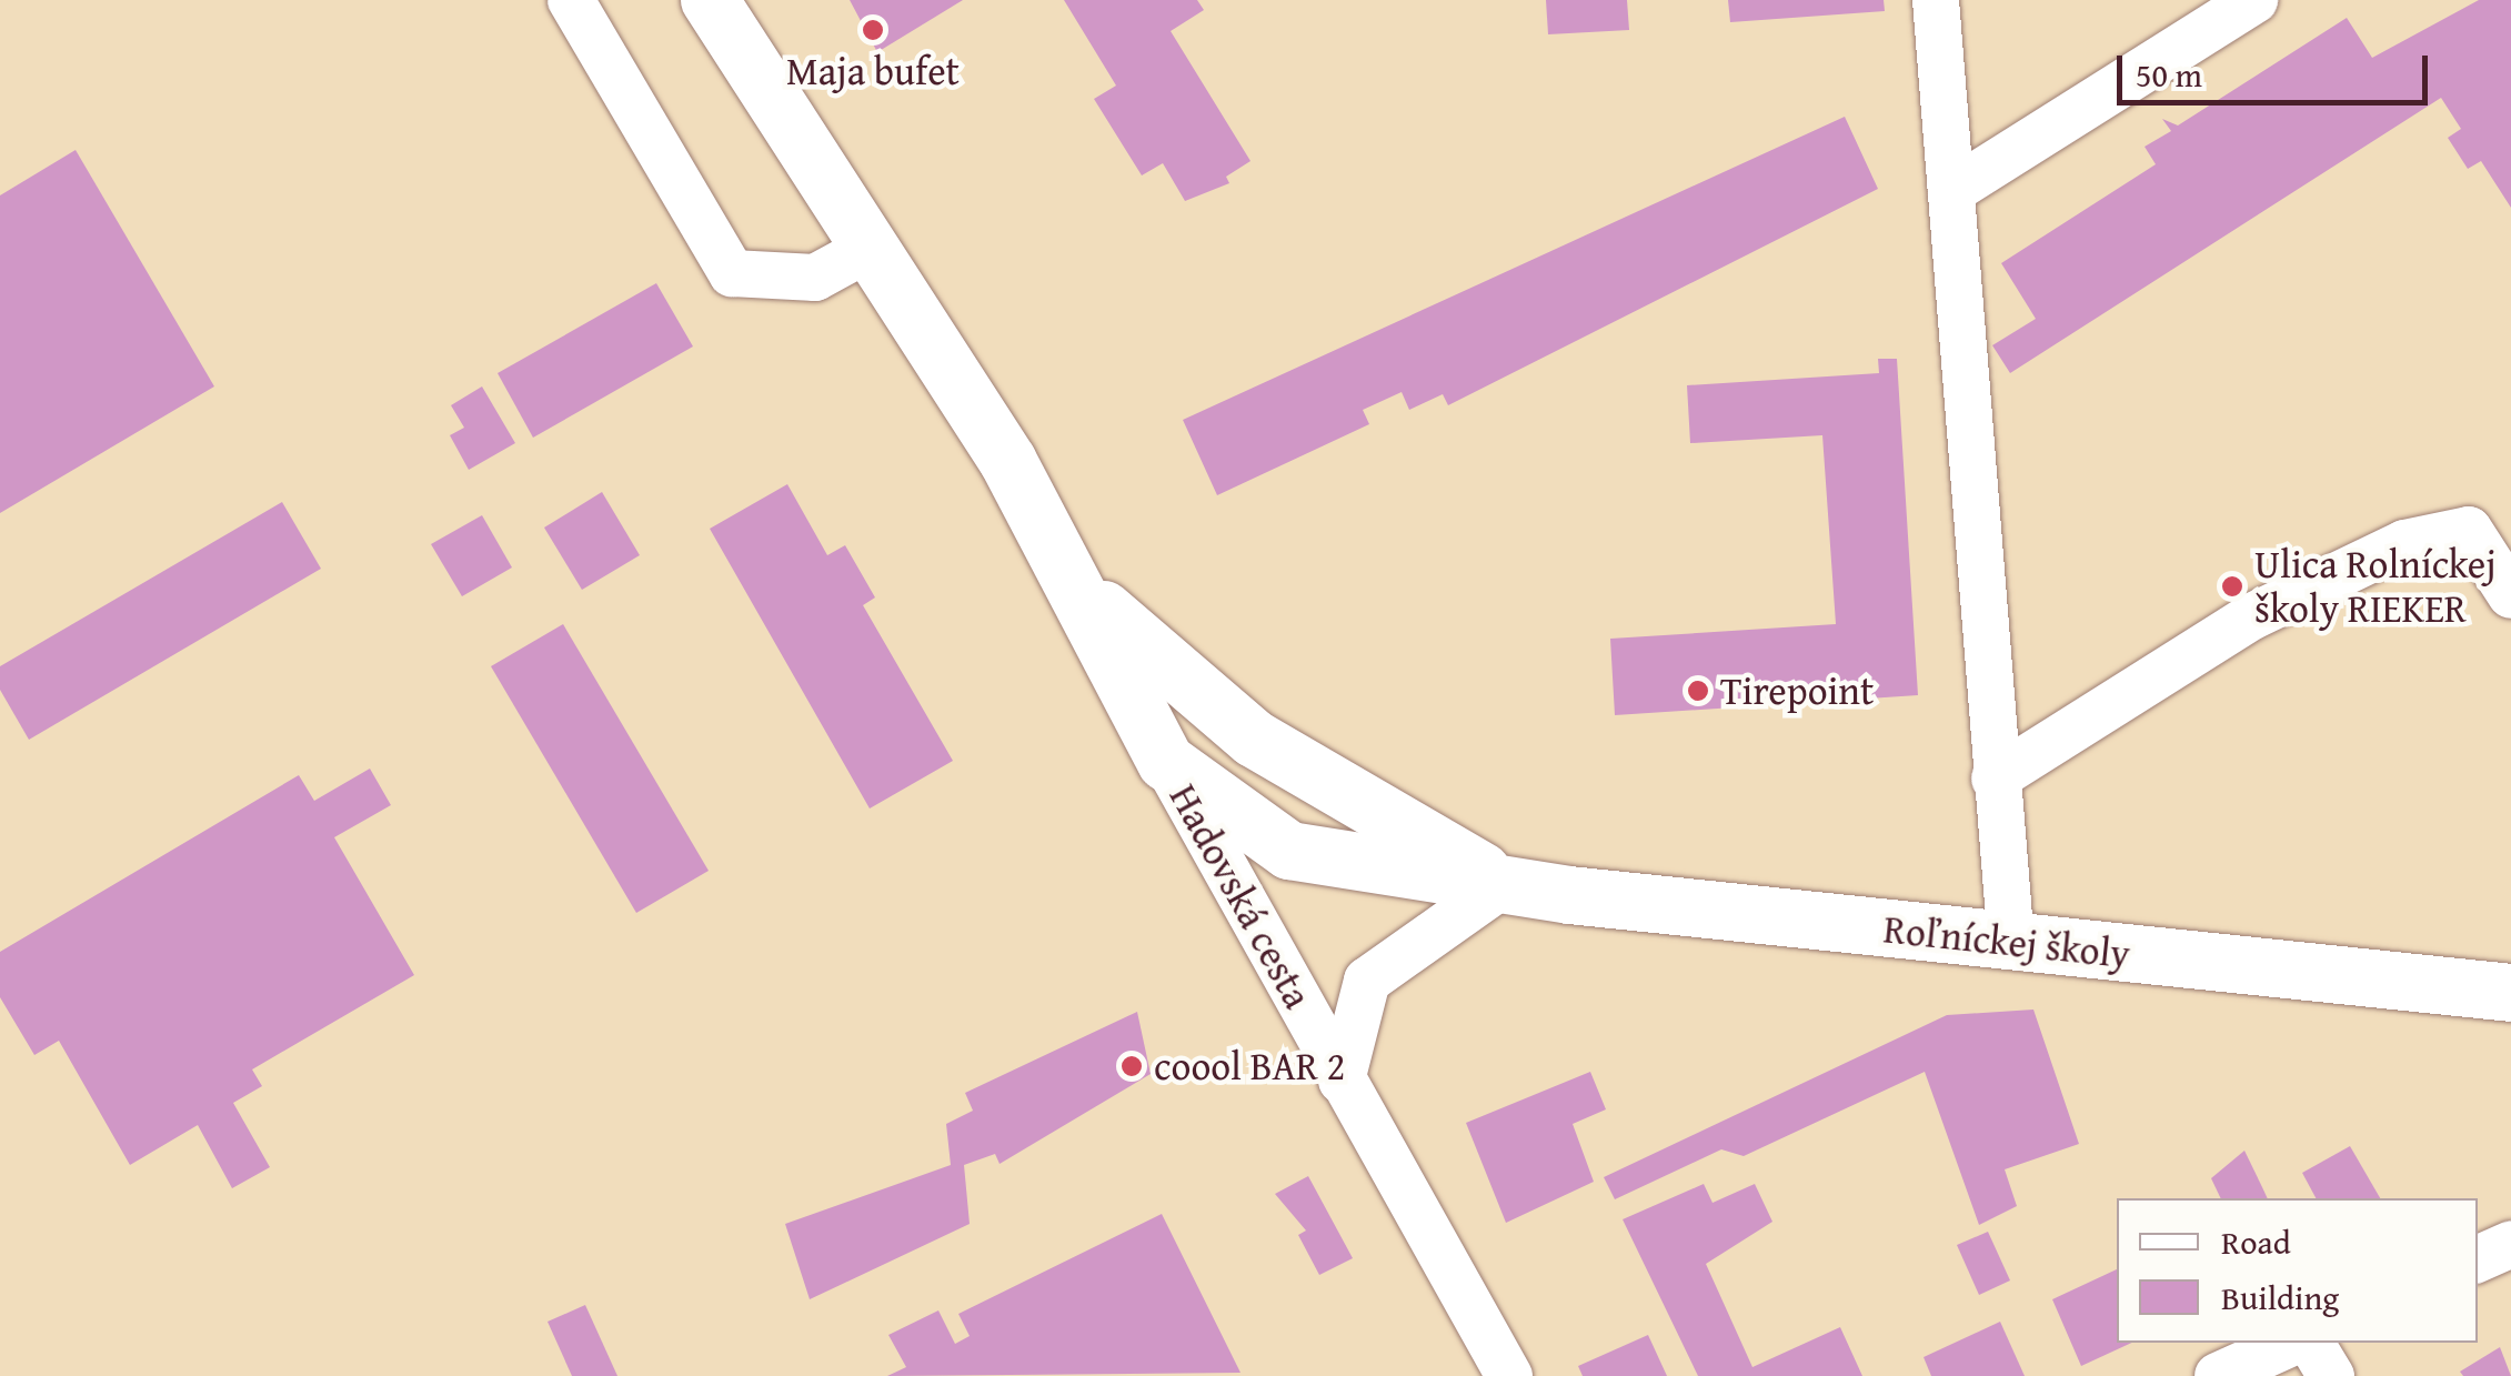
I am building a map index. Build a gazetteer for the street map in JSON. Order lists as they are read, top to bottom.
{
  "streets": {
    "main road": ["Hadovská cesta", "Roľníckej školy"]
  },
  "crossings": [
    ["Hadovská cesta", "Roľníckej školy"]
  ],
  "places": [
    "Maja bufet",
    "Ulica Rolníckej školy RIEKER",
    "Tirepoint",
    "coool BAR 2"
  ],
  "legend": ["Road", "Building"],
  "scale_bar": "50 m"
}
